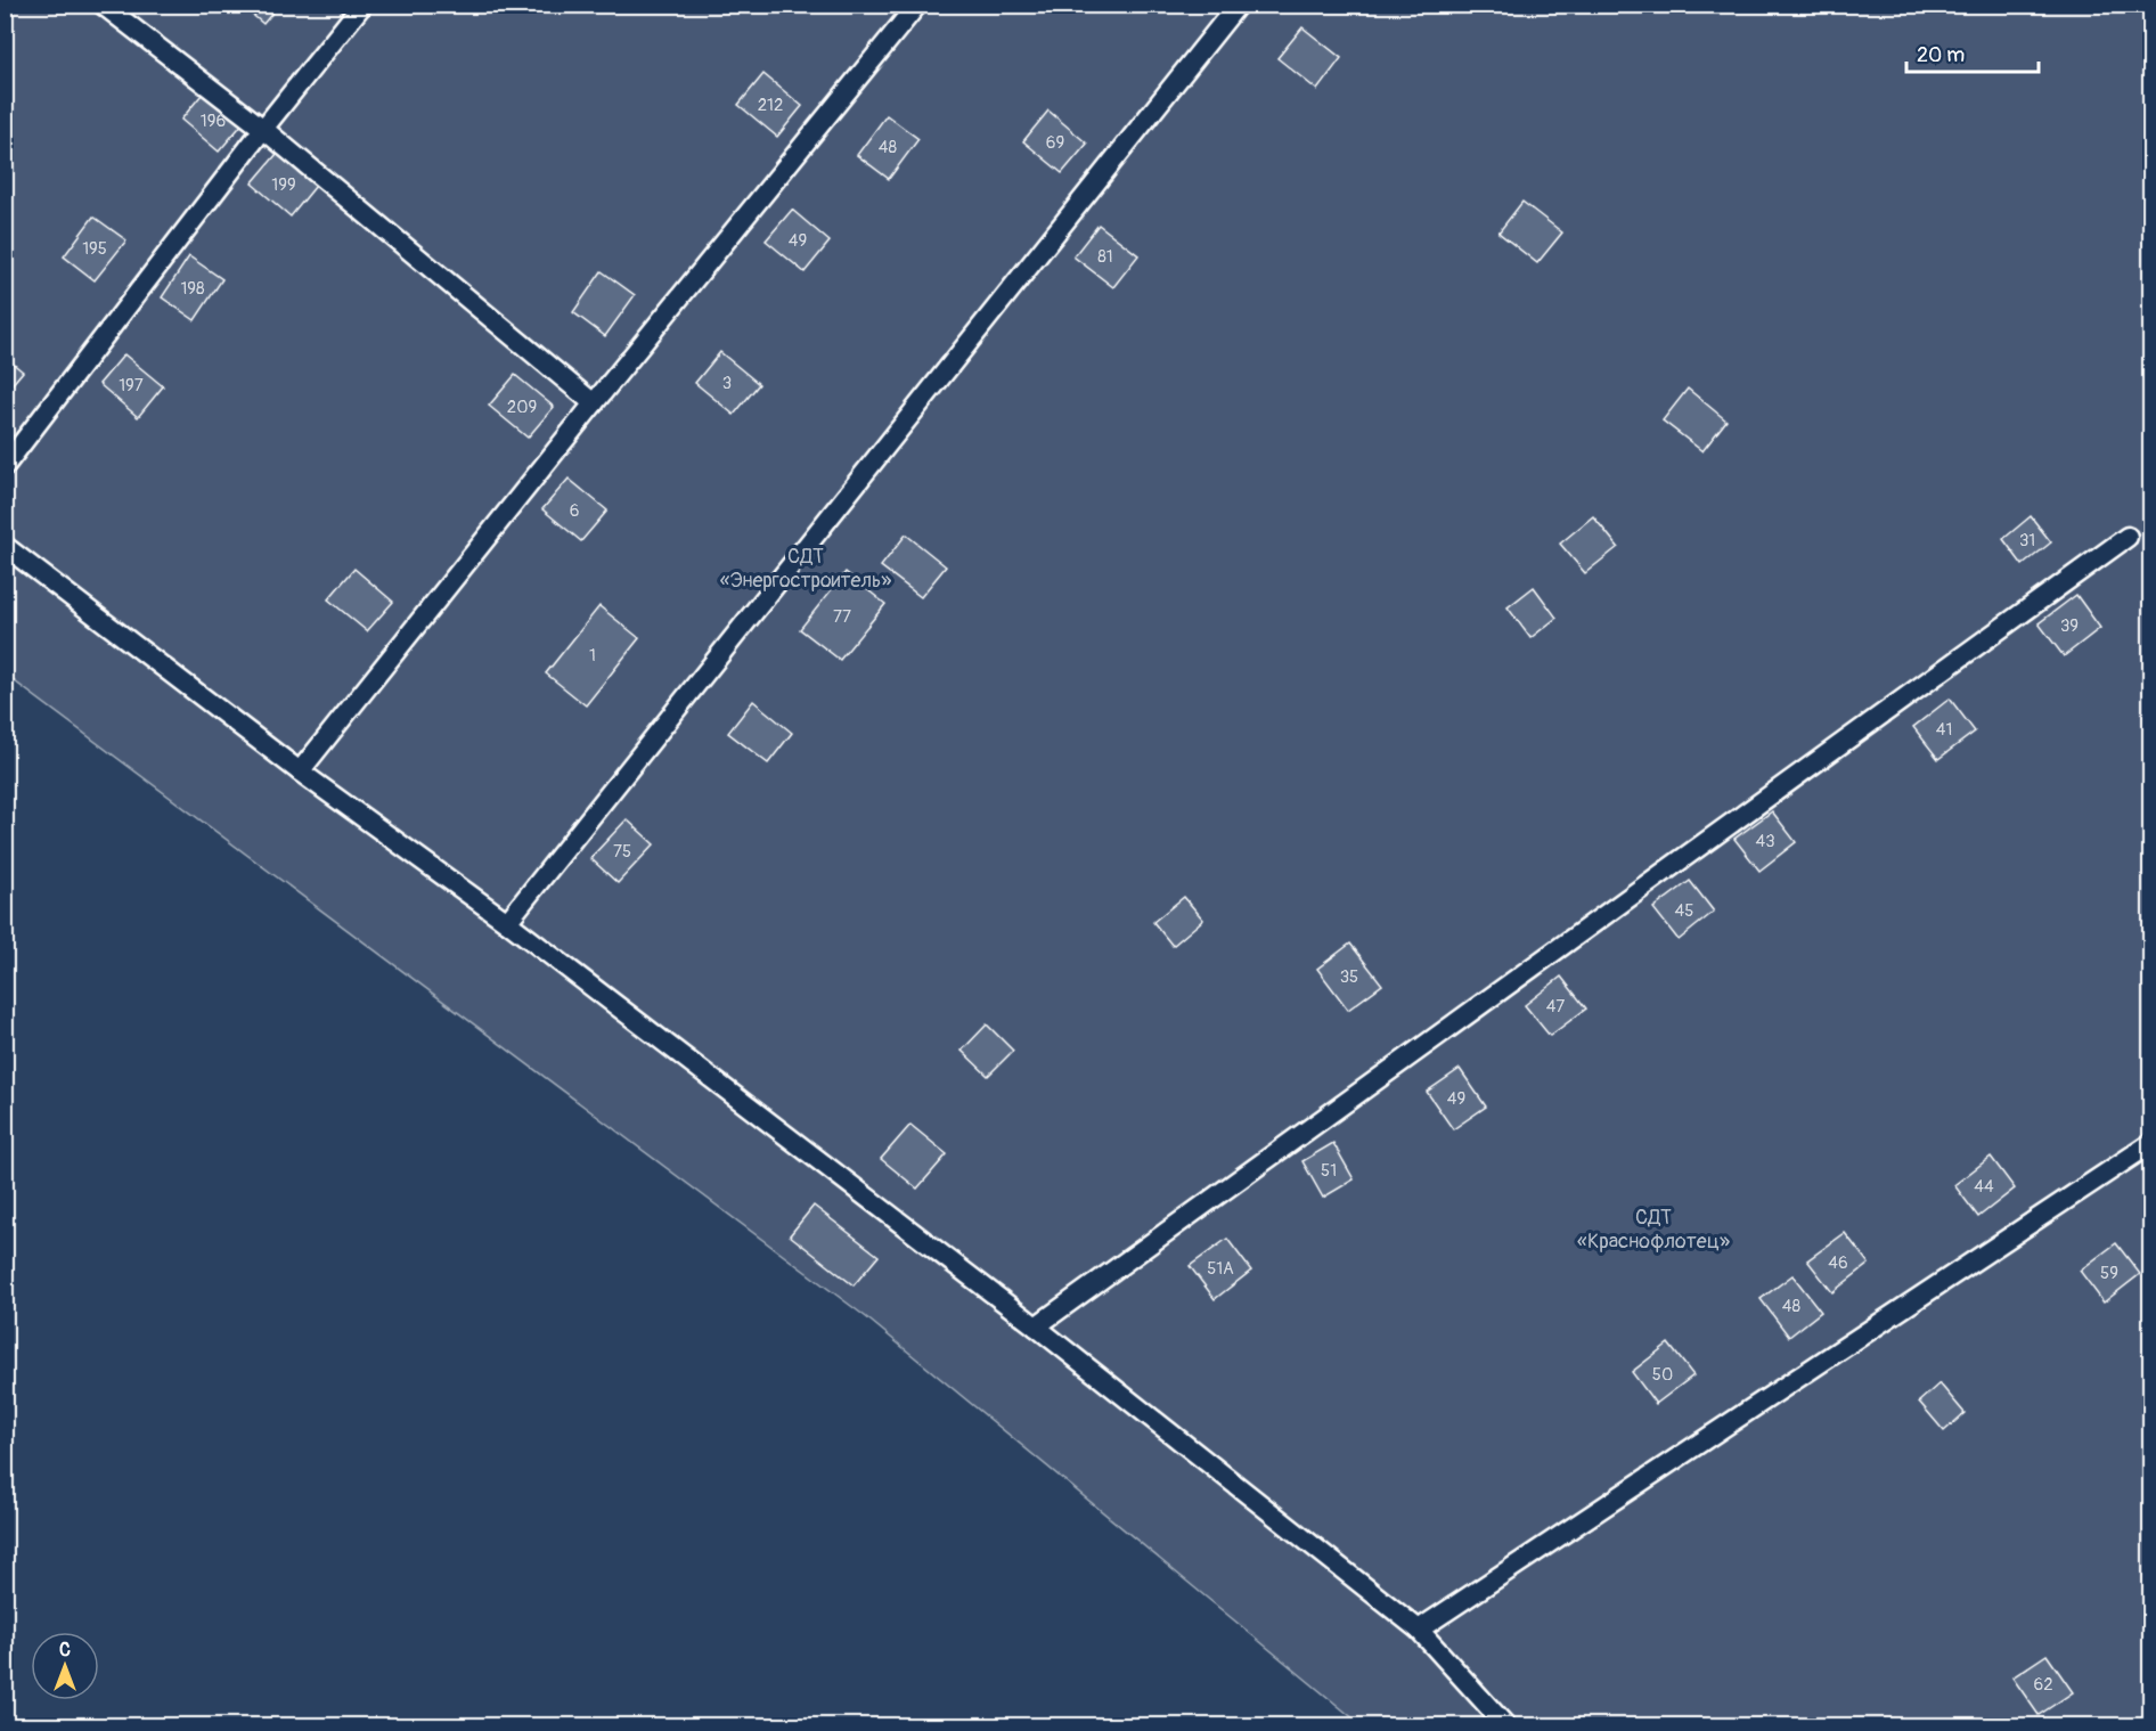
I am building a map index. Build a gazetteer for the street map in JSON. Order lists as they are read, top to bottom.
{
  "parks": ["СДТ «Энергостроитель»", "СДТ «Краснофлотец»"],
  "house_numbers": [
    "212",
    "196",
    "69",
    "48",
    "199",
    "49",
    "195",
    "81",
    "198",
    "3",
    "197",
    "209",
    "6",
    "31",
    "77",
    "39",
    "1",
    "41",
    "43",
    "75",
    "45",
    "35",
    "47",
    "49",
    "51",
    "44",
    "46",
    "51А",
    "59",
    "48",
    "50",
    "62"
  ],
  "scale_bar": "20 m",
  "north": "top"
}
